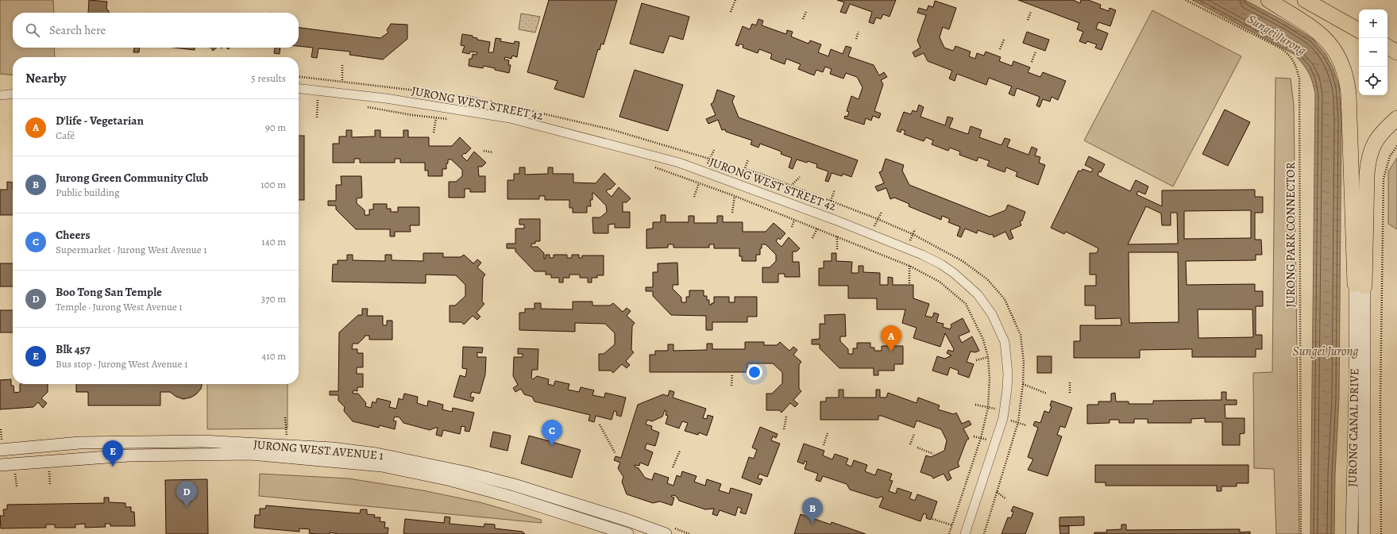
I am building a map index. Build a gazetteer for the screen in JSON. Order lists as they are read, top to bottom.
{
  "streets": {
    "street": ["JURONG WEST STREET 42", "JURONG CANAL DRIVE", "JURONG WEST AVENUE 1"],
    "path": ["JURONG PARK CONNECTOR"]
  },
  "water": ["Sungei Jurong"],
  "page": {
    "map_buttons": ["+", "−"],
    "search": "Search here",
    "heading": ["Nearby", "5 results"],
    "list": [
      {
        "mark": "A",
        "name": "D'life - Vegetarian",
        "note": "Café",
        "value": "90 m"
      },
      {
        "mark": "B",
        "name": "Jurong Green Community Club",
        "note": "Public building",
        "value": "100 m"
      },
      {
        "mark": "C",
        "name": "Cheers",
        "note": "Supermarket · Jurong West Avenue 1",
        "value": "140 m"
      },
      {
        "mark": "D",
        "name": "Boo Tong San Temple",
        "note": "Temple · Jurong West Avenue 1",
        "value": "370 m"
      },
      {
        "mark": "E",
        "name": "Blk 457",
        "note": "Bus stop · Jurong West Avenue 1",
        "value": "410 m"
      }
    ],
    "pins": [
      "A",
      "C",
      "E",
      "D",
      "B"
    ]
  }
}
